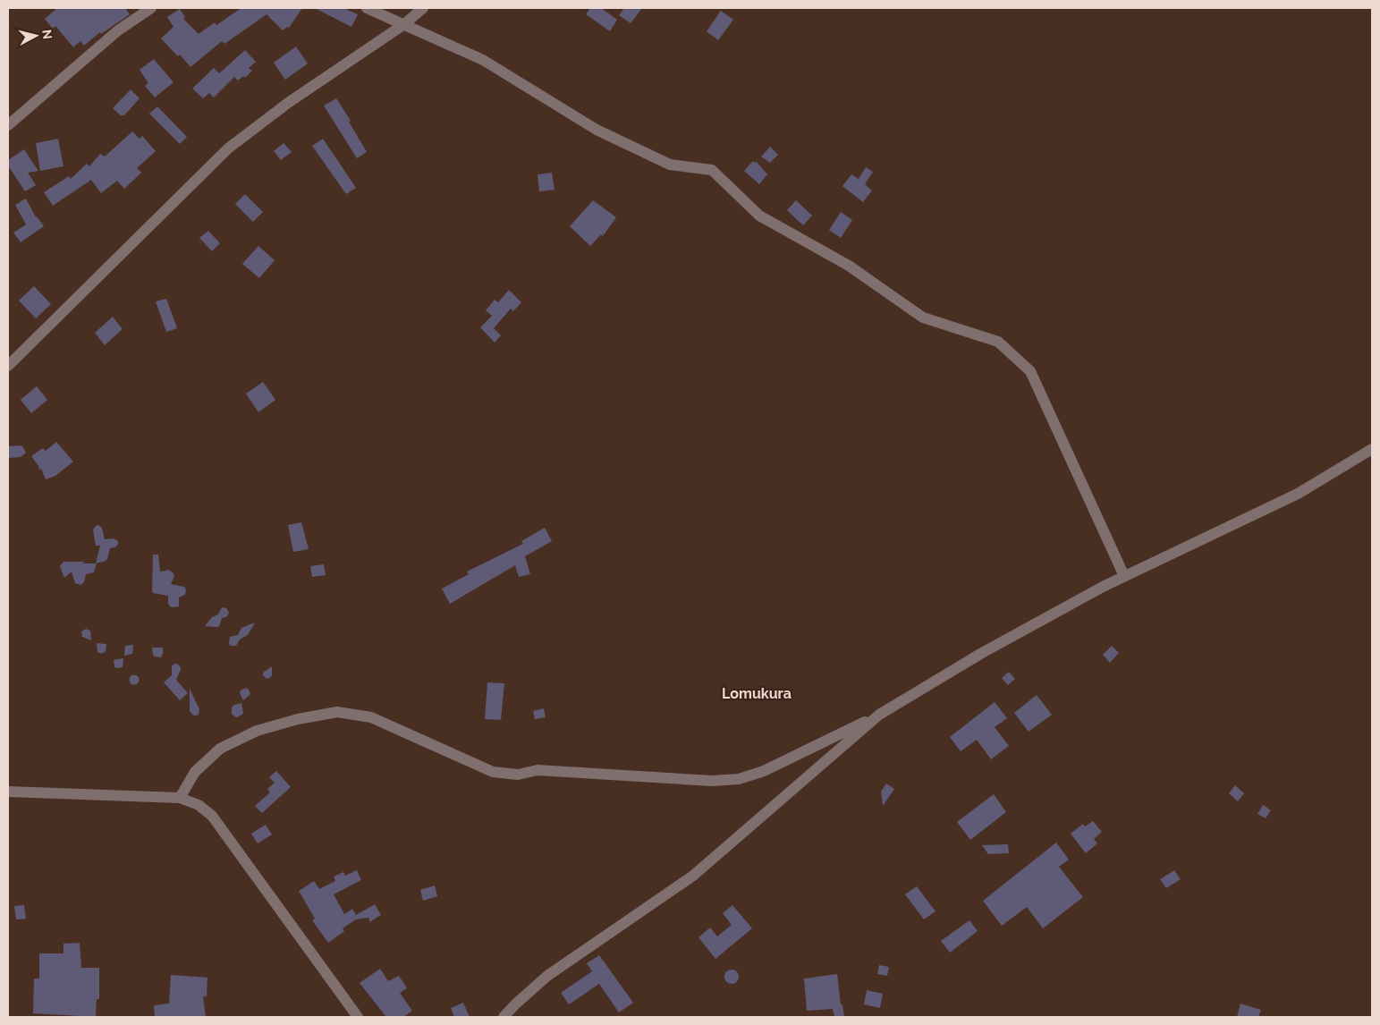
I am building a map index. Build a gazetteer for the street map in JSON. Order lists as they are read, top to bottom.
{
  "districts": ["Lomukura"],
  "north": "right"
}
